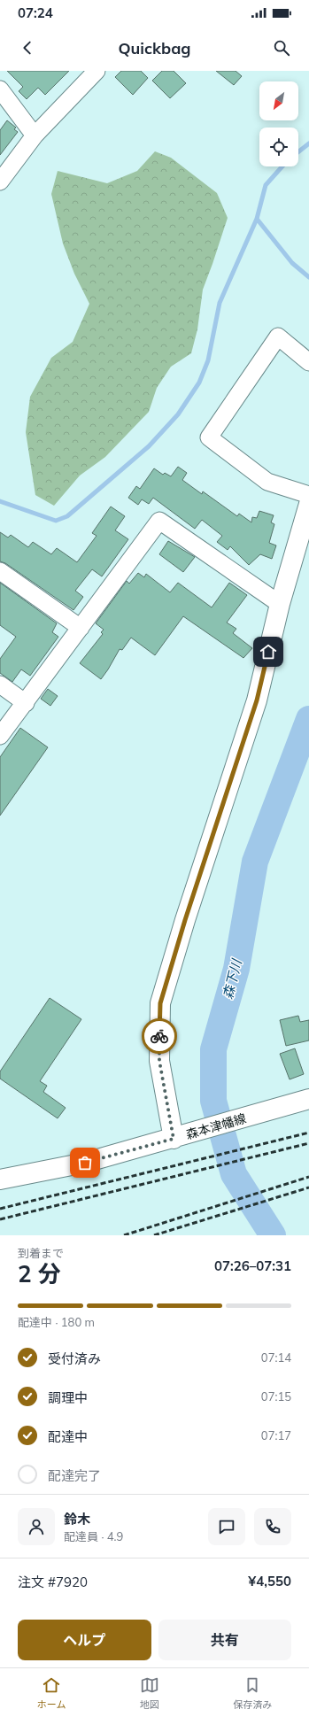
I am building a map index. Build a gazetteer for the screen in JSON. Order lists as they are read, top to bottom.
{
  "streets": {
    "street": ["森本津幡線"]
  },
  "water": ["森下川"],
  "north": "bottom left",
  "page": {
    "status": "07:24",
    "header": "Quickbag",
    "heading": ["2 分", "到着まで", "07:26–07:31"],
    "panel": [
      "鈴木",
      "配達員 · 4.9",
      "注文 #7920",
      "¥4,550"
    ],
    "bar": "配達中 · 180 m",
    "list": [
      ["受付済み", "07:14"],
      ["調理中", "07:15"],
      ["配達中", "07:17"],
      "配達完了"
    ],
    "buttons": ["ヘルプ", "共有"],
    "tabs": ["ホーム", "地図", "保存済み"]
  }
}
